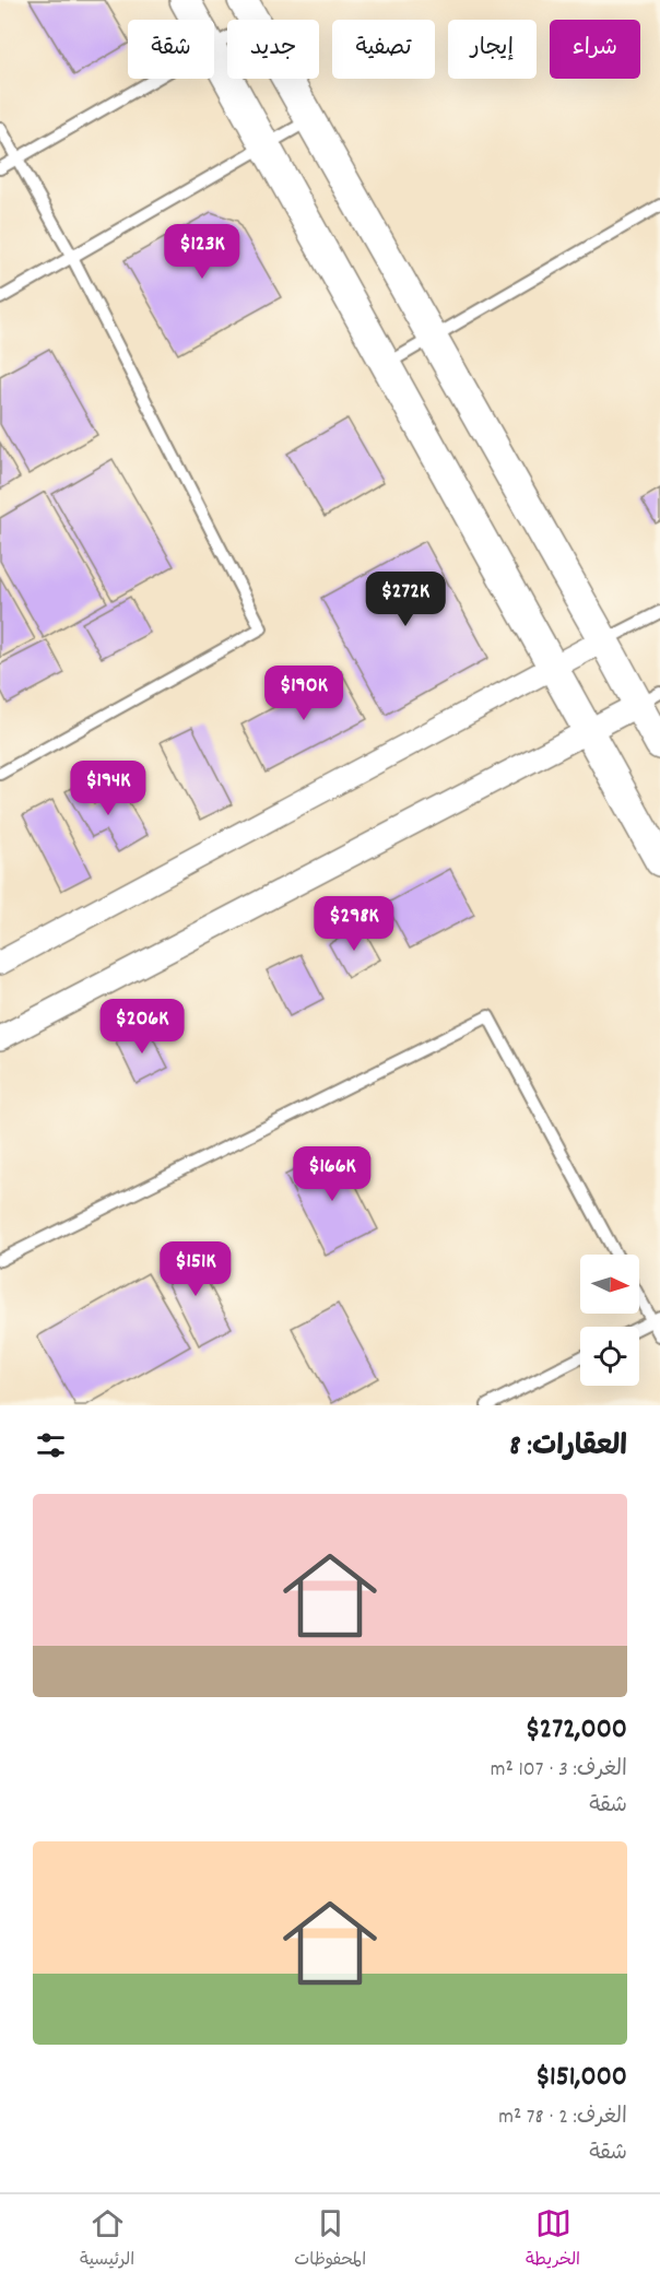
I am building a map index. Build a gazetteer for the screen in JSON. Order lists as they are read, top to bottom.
{
  "north": "right",
  "page": {
    "chip": [
      "شراء",
      "إيجار",
      "تصفية",
      "جديد",
      "شقة"
    ],
    "price": [
      "$123K",
      "$272K",
      "$190K",
      "$194K",
      "$298K",
      "$206K",
      "$166K",
      "$151K"
    ],
    "heading": "العقارات: 8",
    "list": [
      {
        "name": "$272,000",
        "note": "الغرف: 3 · 107 m² · شقة"
      },
      {
        "name": "$151,000",
        "note": "الغرف: 2 · 78 m² · شقة"
      }
    ],
    "tabs": ["الخريطة", "المحفوظات", "الرئيسية"]
  }
}
